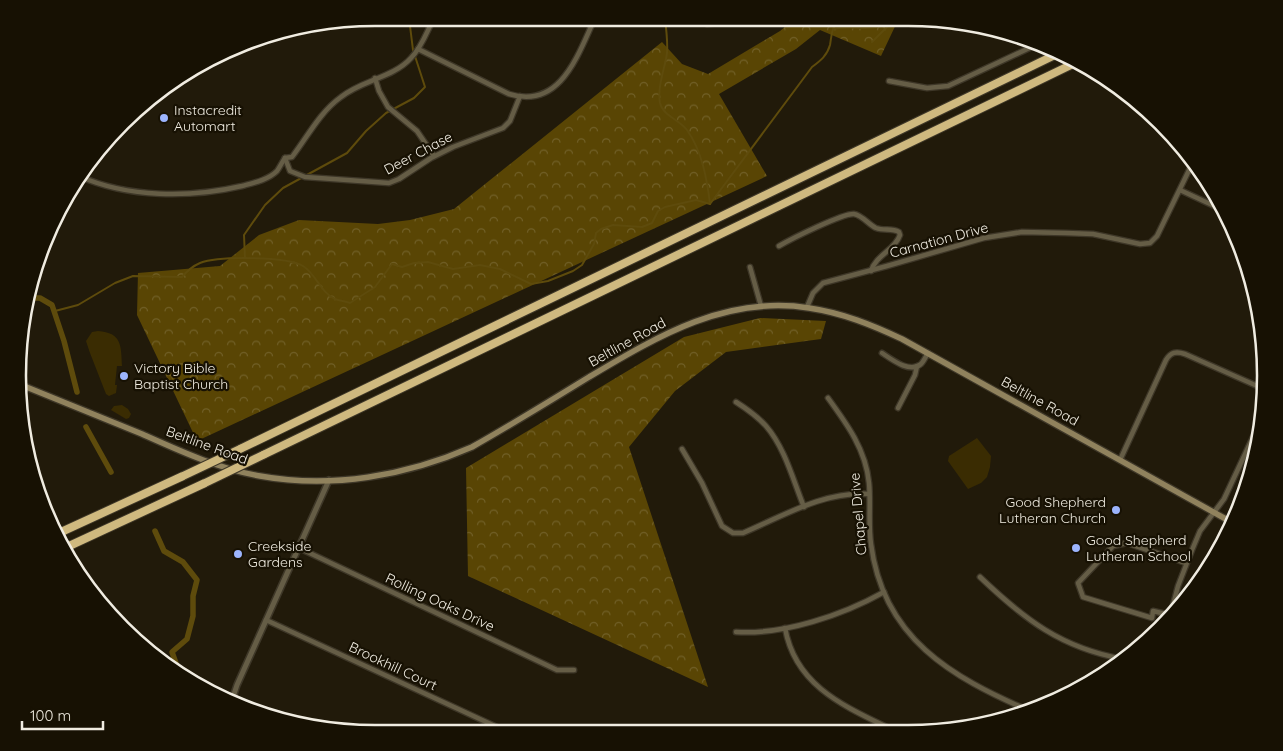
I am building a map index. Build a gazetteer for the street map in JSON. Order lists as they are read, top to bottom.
{
  "streets": {
    "main road": ["Beltline Road"],
    "street": [
      "Deer Chase",
      "Carnation Drive",
      "Chapel Drive",
      "Rolling Oaks Drive",
      "Brookhill Court"
    ]
  },
  "crossings": [
    ["Carnation Drive", "Beltline Road"]
  ],
  "places": [
    "Instacredit Automart",
    "Victory Bible Baptist Church",
    "Good Shepherd Lutheran Church",
    "Good Shepherd Lutheran School",
    "Creekside Gardens"
  ],
  "scale_bar": "100 m"
}
